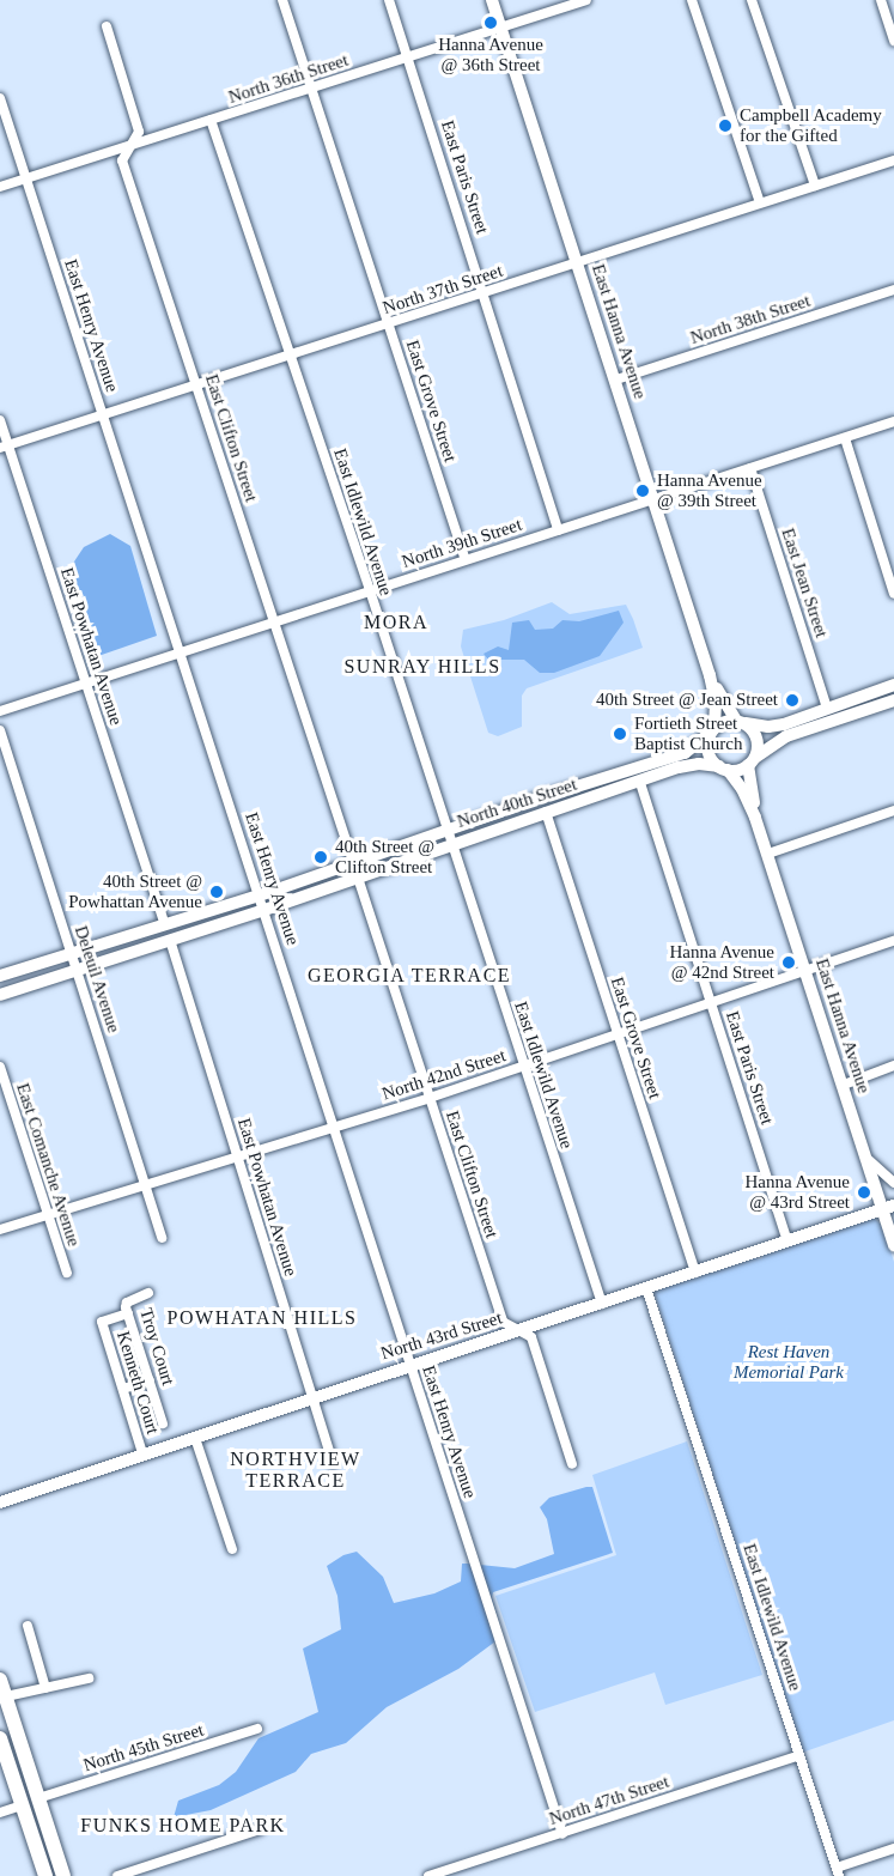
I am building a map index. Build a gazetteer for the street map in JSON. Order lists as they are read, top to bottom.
{
  "streets": {
    "street": [
      "North 36th Street",
      "East Paris Street",
      "North 37th Street",
      "North 38th Street",
      "East Henry Avenue",
      "East Hanna Avenue",
      "East Grove Street",
      "East Clifton Street",
      "East Idlewild Avenue",
      "North 39th Street",
      "East Jean Street",
      "East Powhatan Avenue",
      "North 40th Street",
      "Deleuil Avenue",
      "North 42nd Street",
      "East Comanche Avenue",
      "North 43rd Street",
      "Troy Court",
      "Kenneth Court",
      "North 45th Street",
      "North 47th Street"
    ]
  },
  "crossings": [
    ["North 36th Street", "East Paris Street"],
    ["North 36th Street", "East Henry Avenue"],
    ["North 36th Street", "East Hanna Avenue"],
    ["North 36th Street", "East Grove Street"],
    ["North 36th Street", "East Clifton Street"],
    ["North 36th Street", "East Idlewild Avenue"],
    ["East Paris Street", "North 37th Street"],
    ["East Paris Street", "North 39th Street"],
    ["East Paris Street", "North 40th Street"],
    ["East Paris Street", "North 42nd Street"],
    ["East Paris Street", "North 43rd Street"],
    ["North 37th Street", "East Henry Avenue"],
    ["North 37th Street", "East Hanna Avenue"],
    ["North 37th Street", "East Grove Street"],
    ["North 37th Street", "East Clifton Street"],
    ["North 37th Street", "East Idlewild Avenue"],
    ["North 37th Street", "East Powhatan Avenue"],
    ["North 38th Street", "East Hanna Avenue"],
    ["East Henry Avenue", "North 39th Street"],
    ["East Henry Avenue", "North 40th Street"],
    ["East Henry Avenue", "North 42nd Street"],
    ["East Henry Avenue", "North 43rd Street"],
    ["East Henry Avenue", "North 47th Street"],
    ["East Hanna Avenue", "North 39th Street"],
    ["East Hanna Avenue", "North 40th Street"],
    ["East Hanna Avenue", "North 42nd Street"],
    ["East Hanna Avenue", "North 43rd Street"],
    ["East Grove Street", "North 39th Street"],
    ["East Grove Street", "North 40th Street"],
    ["East Grove Street", "North 42nd Street"],
    ["East Grove Street", "North 43rd Street"],
    ["East Clifton Street", "North 39th Street"],
    ["East Clifton Street", "North 40th Street"],
    ["East Clifton Street", "North 42nd Street"],
    ["East Clifton Street", "North 43rd Street"],
    ["East Idlewild Avenue", "North 39th Street"],
    ["East Idlewild Avenue", "North 40th Street"],
    ["East Idlewild Avenue", "North 42nd Street"],
    ["East Idlewild Avenue", "North 43rd Street"],
    ["East Idlewild Avenue", "North 47th Street"],
    ["North 39th Street", "East Jean Street"],
    ["North 39th Street", "East Powhatan Avenue"],
    ["East Powhatan Avenue", "North 40th Street"],
    ["East Powhatan Avenue", "North 42nd Street"],
    ["East Powhatan Avenue", "North 43rd Street"],
    ["North 40th Street", "Deleuil Avenue"],
    ["Deleuil Avenue", "North 42nd Street"],
    ["North 42nd Street", "East Comanche Avenue"],
    ["North 43rd Street", "Kenneth Court"],
    ["Troy Court", "Kenneth Court"]
  ],
  "districts": [
    "MORA",
    "SUNRAY HILLS",
    "GEORGIA TERRACE",
    "POWHATAN HILLS",
    "NORTHVIEW TERRACE",
    "FUNKS HOME PARK"
  ],
  "parks": ["Rest Haven Memorial Park"],
  "places": [
    "Hanna Avenue @ 36th Street",
    "Campbell Academy for the Gifted",
    "Hanna Avenue @ 39th Street",
    "40th Street @ Jean Street",
    "Fortieth Street Baptist Church",
    "40th Street @ Clifton Street",
    "40th Street @ Powhattan Avenue",
    "Hanna Avenue @ 42nd Street",
    "Hanna Avenue @ 43rd Street"
  ]
}
